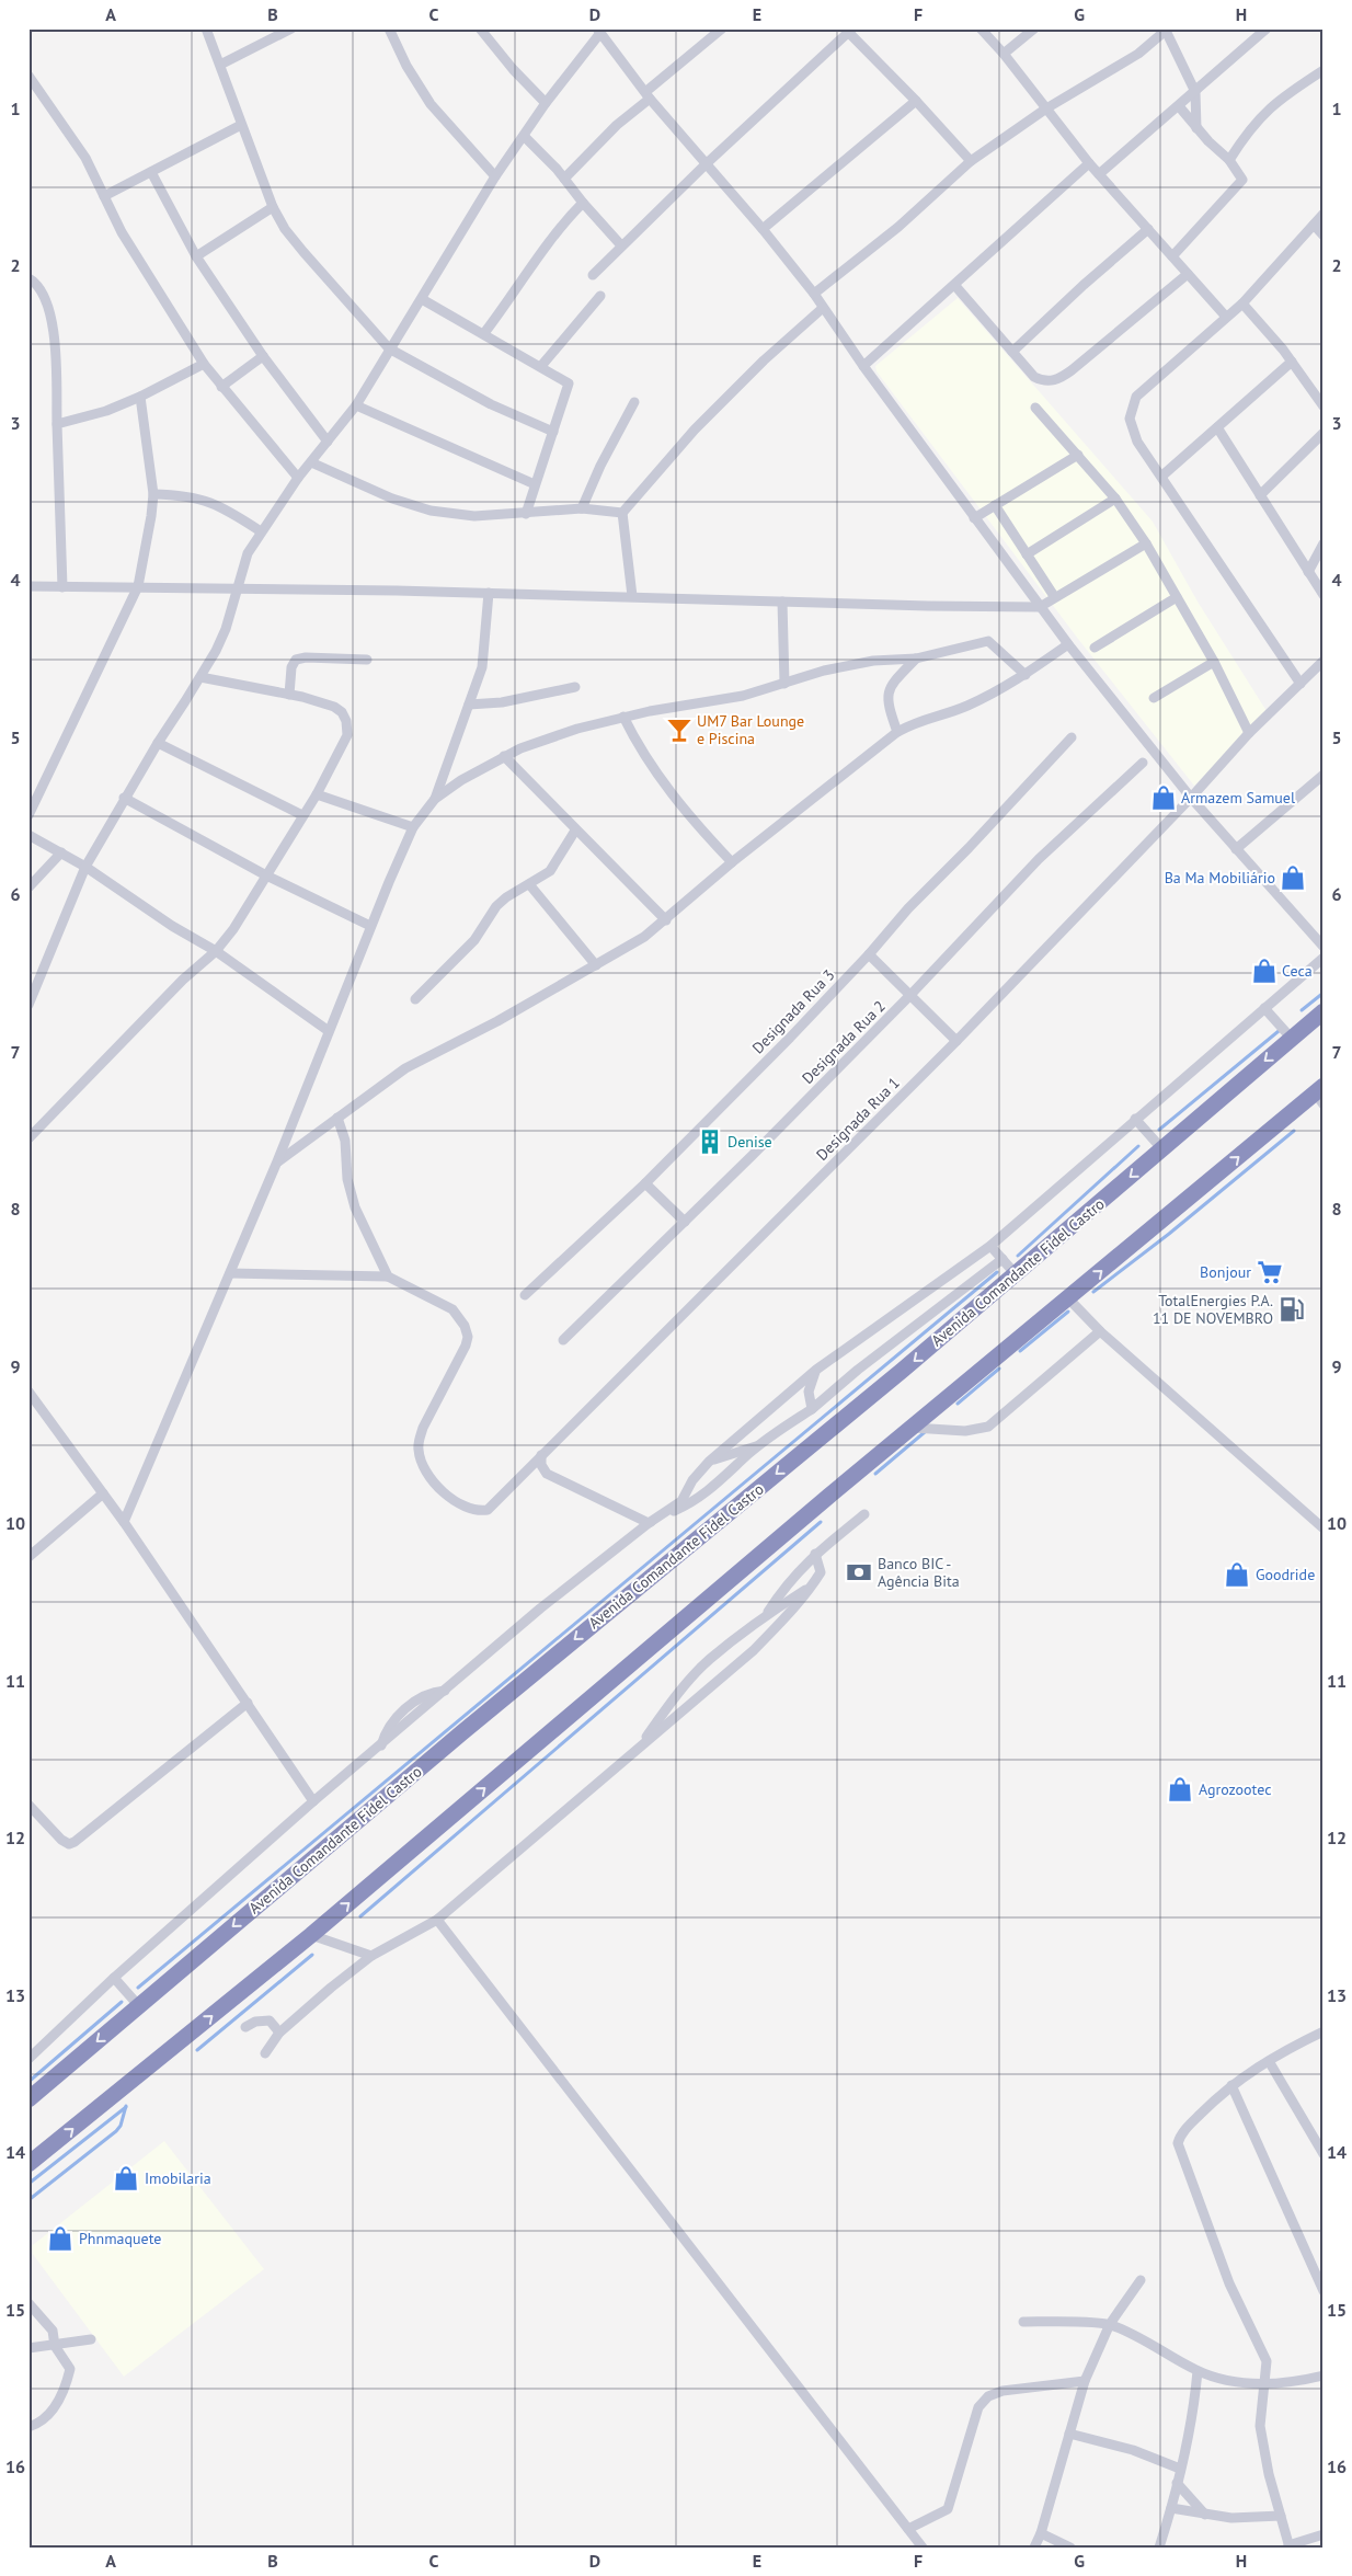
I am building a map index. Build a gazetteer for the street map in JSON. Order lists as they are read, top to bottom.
{
  "streets": {
    "highway": ["Avenida Comandante Fidel Castro"],
    "street": ["Designada Rua 3", "Designada Rua 2", "Designada Rua 1"]
  },
  "places": {
    "bar": ["UM7 Bar Lounge e Piscina"],
    "shop": [
      "Armazem Samuel",
      "Ba Ma Mobiliário",
      "Ceca",
      "Goodride",
      "Agrozootec",
      "Imobilaria",
      "Phnmaquete"
    ],
    "building": ["Denise"],
    "supermarket": ["Bonjour"],
    "fuel station": ["TotalEnergies P.A. 11 DE NOVEMBRO"],
    "bank": ["Banco BIC - Agência Bita"]
  },
  "grid": {
    "columns": [
      "A",
      "B",
      "C",
      "D",
      "E",
      "F",
      "G",
      "H"
    ],
    "rows": [
      "1",
      "2",
      "3",
      "4",
      "5",
      "6",
      "7",
      "8",
      "9",
      "10",
      "11",
      "12",
      "13",
      "14",
      "15",
      "16"
    ]
  }
}
